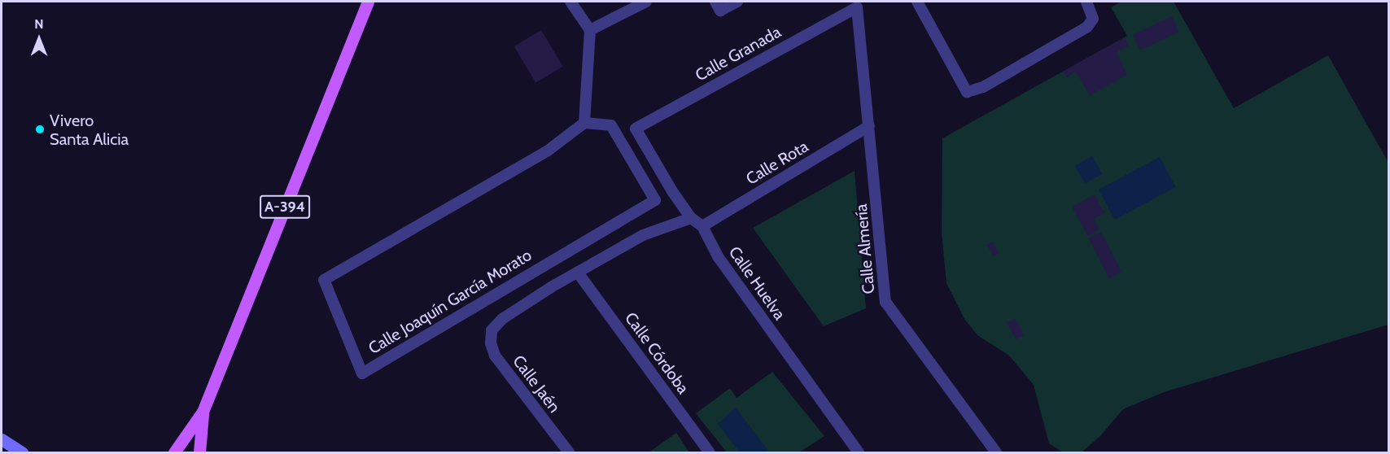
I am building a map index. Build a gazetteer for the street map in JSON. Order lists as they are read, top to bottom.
{
  "streets": {
    "main road": ["A-394"],
    "street": [
      "Calle Granada",
      "Calle Rota",
      "Calle Almería",
      "Calle Huelva",
      "Calle Joaquín García Morato",
      "Calle Córdoba",
      "Calle Jaén"
    ]
  },
  "crossings": [
    ["Calle Granada", "Calle Almería"],
    ["Calle Granada", "Calle Huelva"],
    ["Calle Rota", "Calle Almería"],
    ["Calle Rota", "Calle Huelva"],
    ["Calle Córdoba", "Calle Jaén"]
  ],
  "places": ["Vivero Santa Alicia"],
  "north": "top"
}
